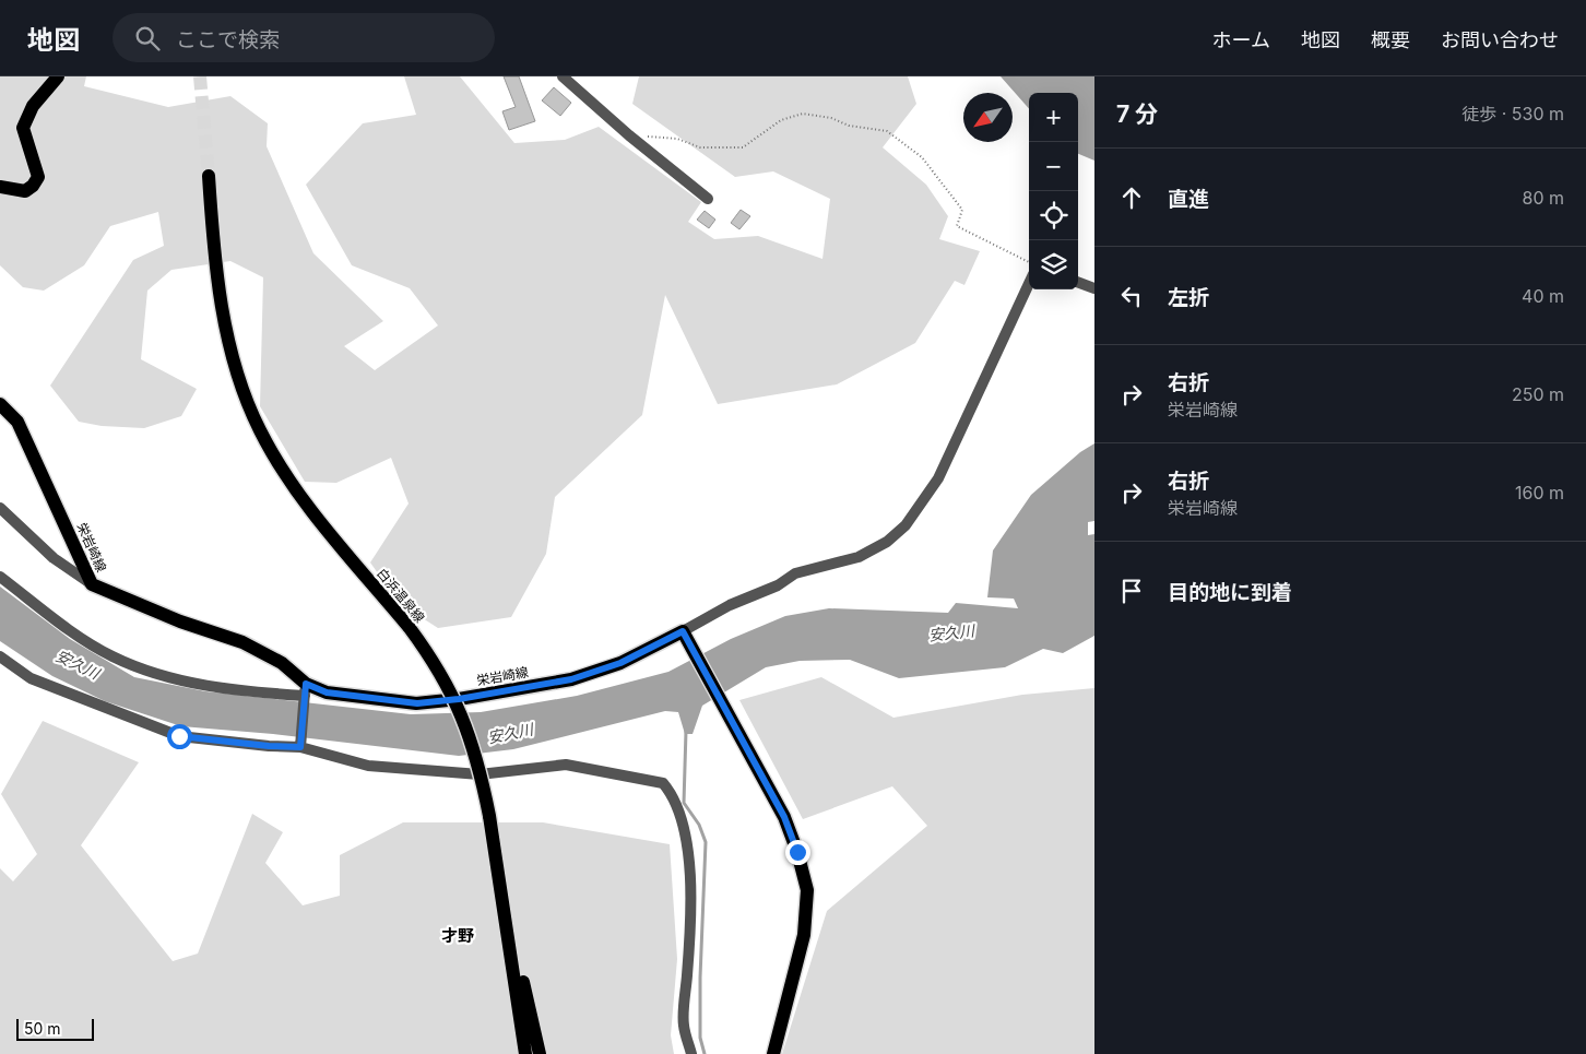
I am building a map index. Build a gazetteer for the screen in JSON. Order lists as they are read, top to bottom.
{
  "streets": {
    "main road": ["栄岩崎線", "白浜温泉線"]
  },
  "districts": ["才野"],
  "water": ["安久川"],
  "scale_bar": "50 m",
  "north": "bottom left",
  "page": {
    "header": "地図",
    "search": "ここで検索",
    "nav": [
      "ホーム",
      "地図",
      "概要",
      "お問い合わせ"
    ],
    "heading": ["7 分", "徒歩 · 530 m"],
    "map_buttons": ["+", "−"],
    "list": [
      ["直進", "80 m"],
      ["左折", "40 m"],
      ["右折", "栄岩崎線", "250 m"],
      ["右折", "栄岩崎線", "160 m"],
      "目的地に到着"
    ],
    "scale": "50 m"
  }
}
